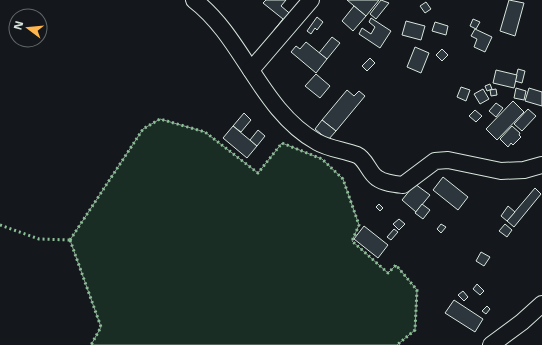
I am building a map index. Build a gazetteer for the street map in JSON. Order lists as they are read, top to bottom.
{
  "north": "left"
}
